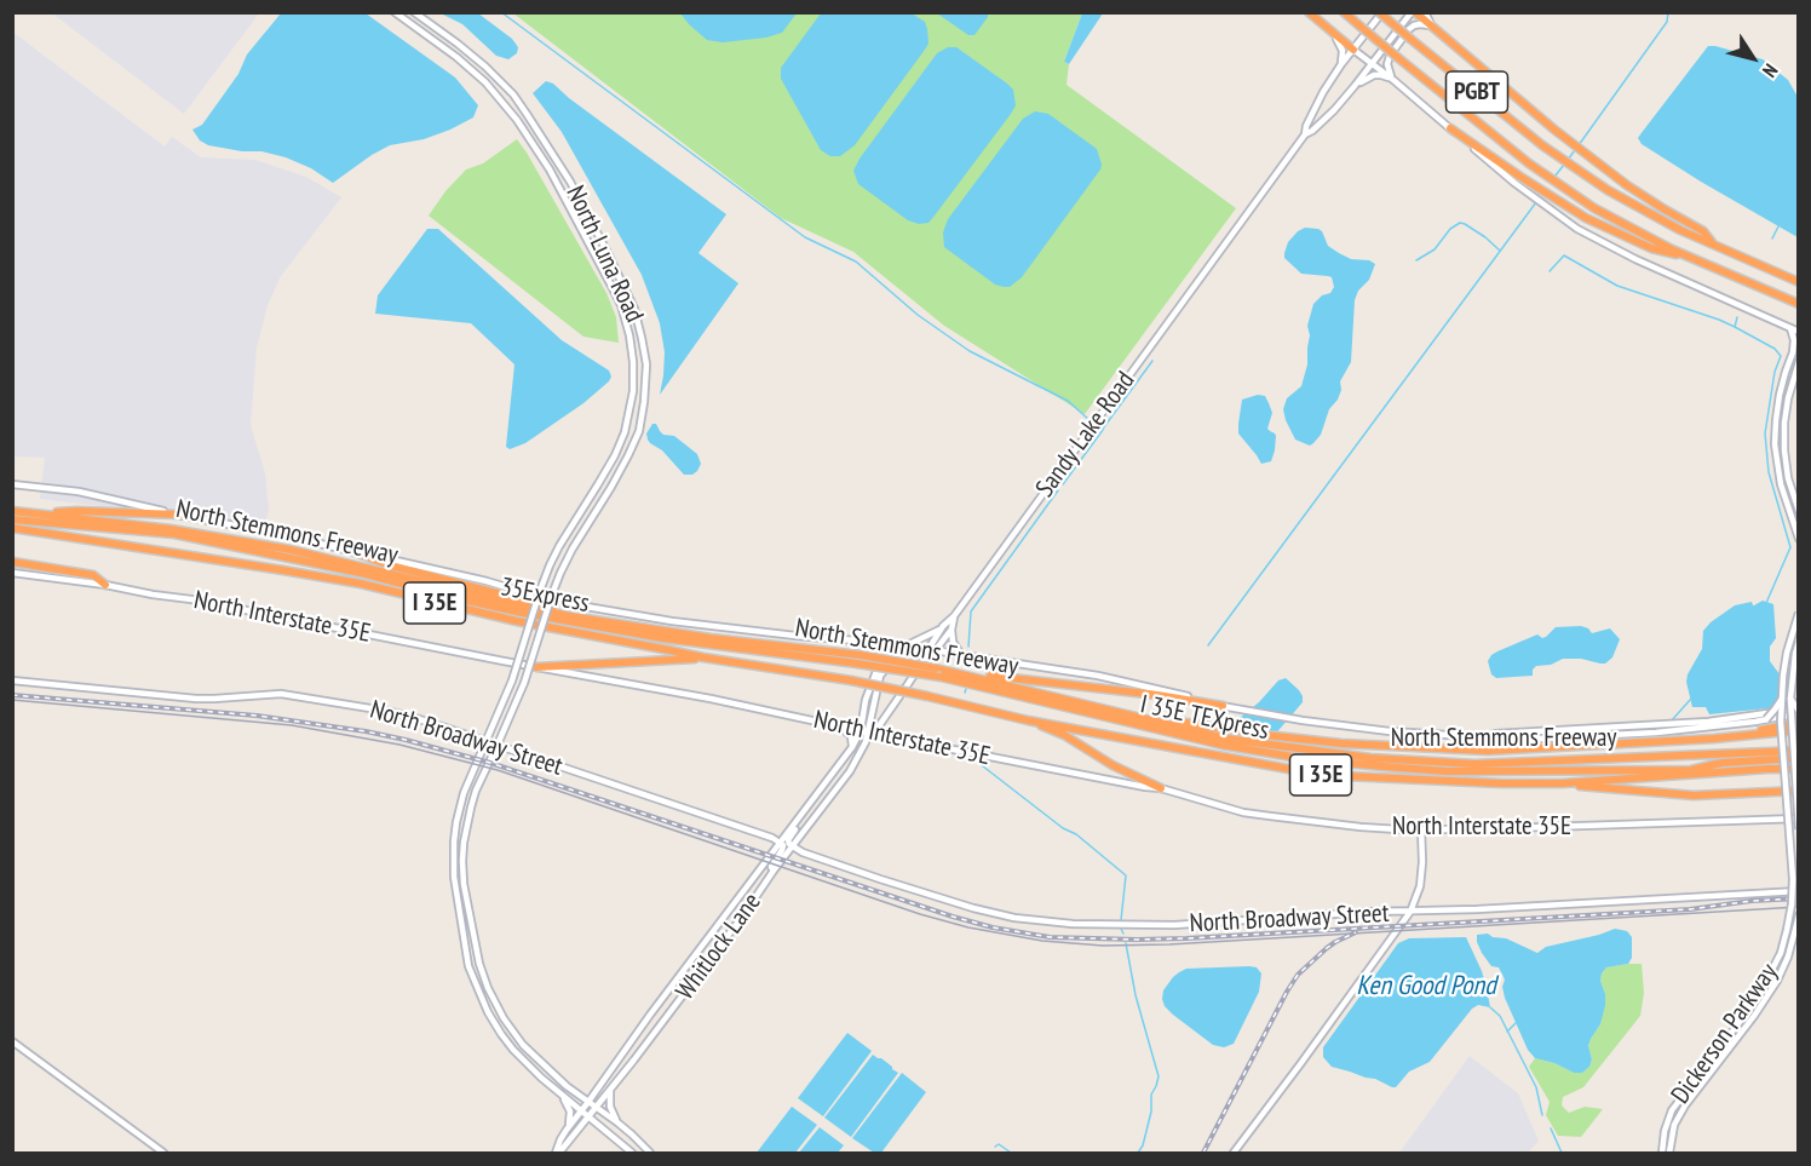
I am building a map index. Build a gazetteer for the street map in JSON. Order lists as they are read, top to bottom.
{
  "streets": {
    "highway": [
      "PGBT",
      "North Stemmons Freeway",
      "35Express",
      "I 35E",
      "I 35E TEXpress"
    ],
    "main road": [
      "North Luna Road",
      "Sandy Lake Road",
      "North Interstate 35E",
      "North Broadway Street",
      "Whitlock Lane",
      "Dickerson Parkway"
    ]
  },
  "crossings": [
    ["PGBT", "Sandy Lake Road"],
    ["North Luna Road", "North Broadway Street"],
    ["North Luna Road", "Whitlock Lane"],
    ["Sandy Lake Road", "North Interstate 35E"],
    ["Sandy Lake Road", "Whitlock Lane"],
    ["North Stemmons Freeway", "I 35E TEXpress"],
    ["35Express", "I 35E TEXpress"],
    ["North Interstate 35E", "Whitlock Lane"],
    ["North Broadway Street", "Whitlock Lane"]
  ],
  "water": ["Ken Good Pond"],
  "north": "bottom right"
}
